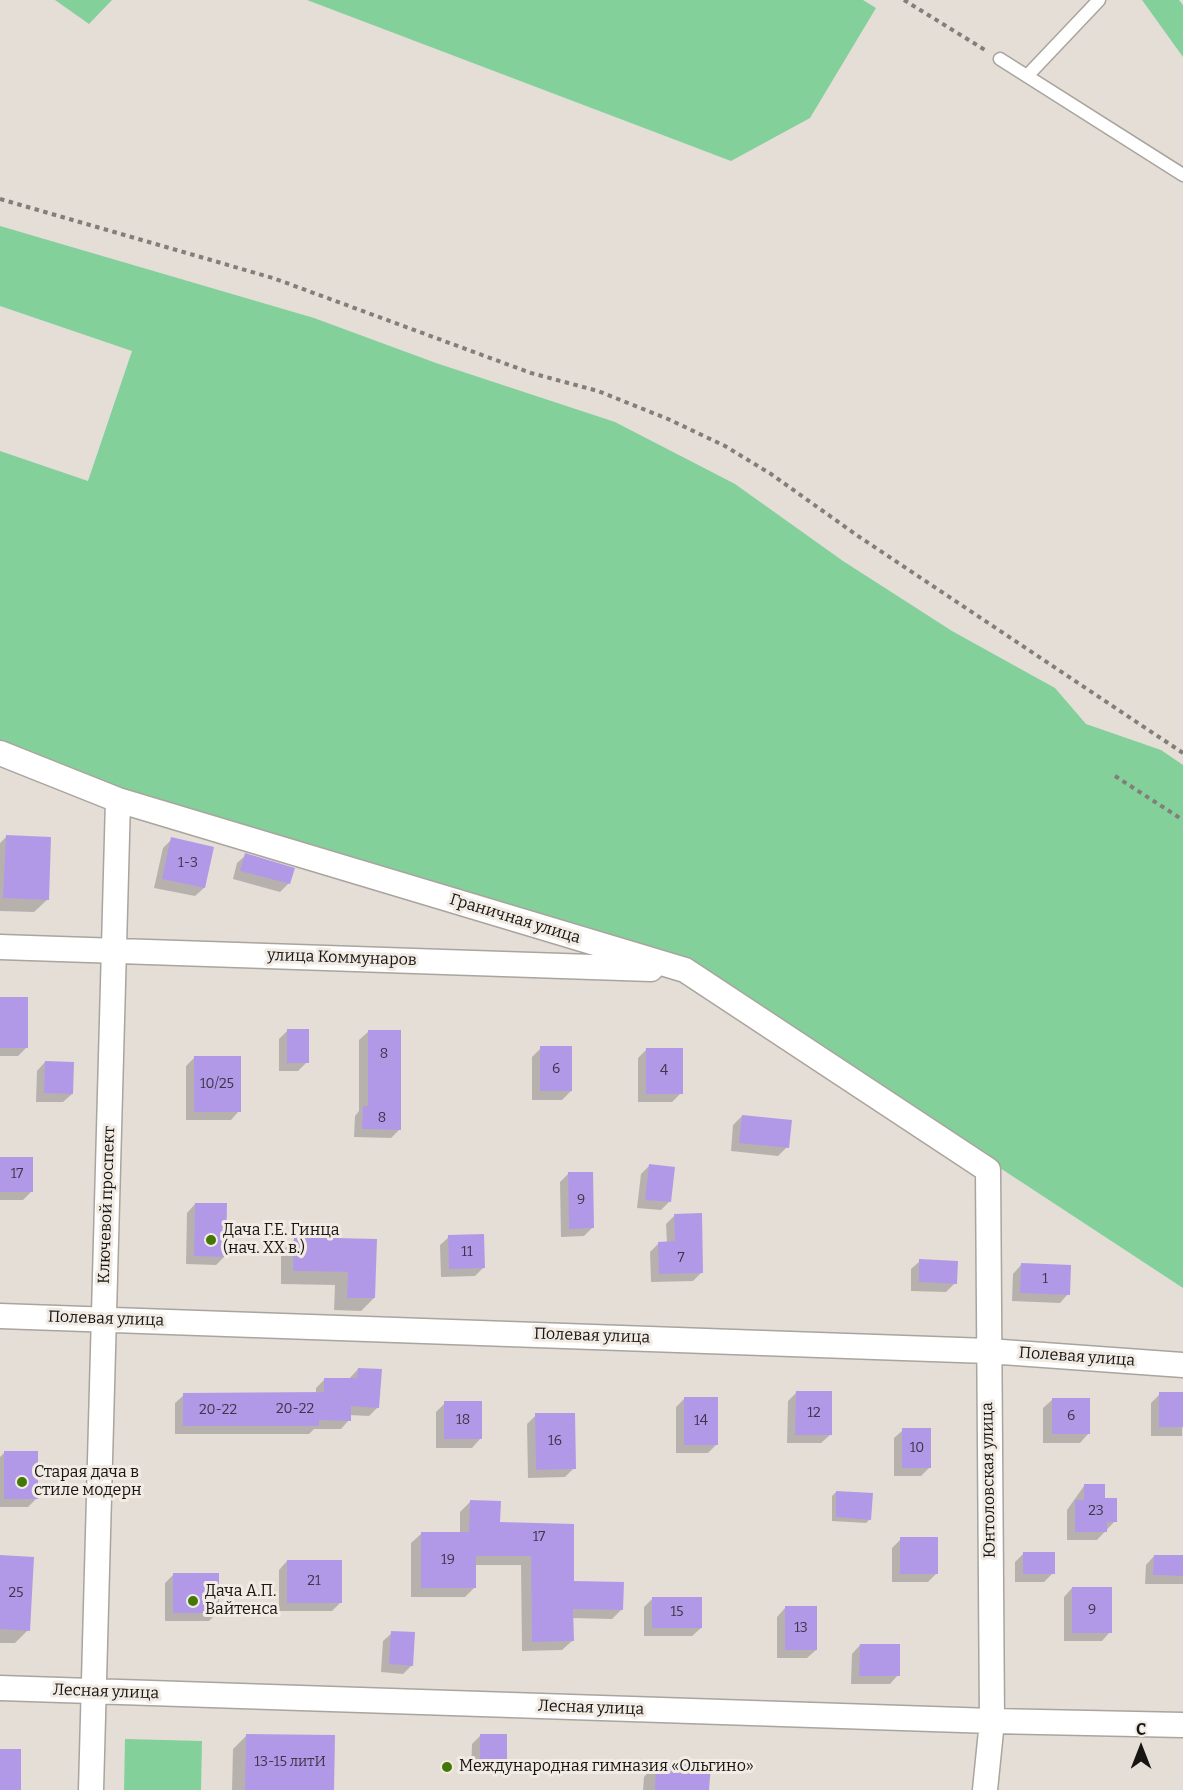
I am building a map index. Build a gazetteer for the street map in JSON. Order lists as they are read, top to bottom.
{
  "streets": {
    "street": [
      "Граничная улица",
      "улица Коммунаров",
      "Ключевой проспект",
      "Полевая улица",
      "Юнтоловская улица",
      "Лесная улица"
    ]
  },
  "crossings": [
    ["Граничная улица", "улица Коммунаров"],
    ["Граничная улица", "Ключевой проспект"],
    ["Граничная улица", "Юнтоловская улица"],
    ["улица Коммунаров", "Ключевой проспект"],
    ["Ключевой проспект", "Полевая улица"],
    ["Ключевой проспект", "Лесная улица"],
    ["Полевая улица", "Юнтоловская улица"],
    ["Юнтоловская улица", "Лесная улица"]
  ],
  "places": [
    "Дача Г.Е. Гинца (нач. XX в.)",
    "Старая дача в стиле модерн",
    "Дача А.П. Вайтенса",
    "Международная гимназия «Ольгино»"
  ],
  "house_numbers": [
    "1-3",
    "8",
    "6",
    "4",
    "10/25",
    "8",
    "17",
    "9",
    "11",
    "7",
    "1",
    "20-22",
    "20-22",
    "12",
    "6",
    "18",
    "14",
    "16",
    "10",
    "23",
    "17",
    "19",
    "21",
    "25",
    "9",
    "15",
    "13",
    "13-15 литИ"
  ],
  "north": "top"
}
